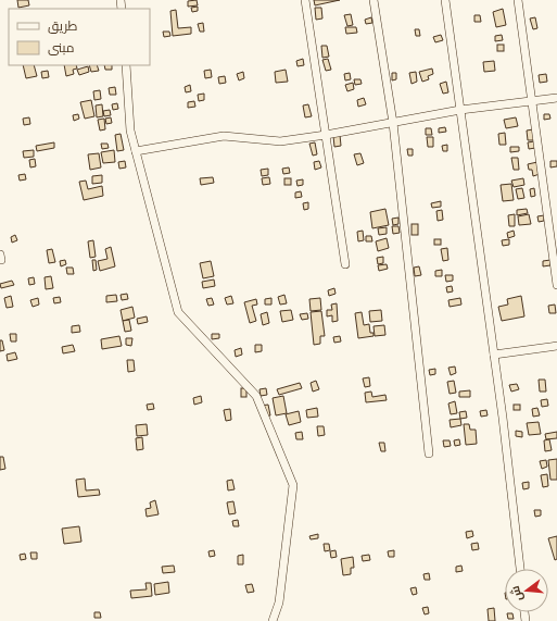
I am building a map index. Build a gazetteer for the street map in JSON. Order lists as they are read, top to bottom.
{
  "legend": ["طريق", "مبنى"],
  "north": "left"
}
